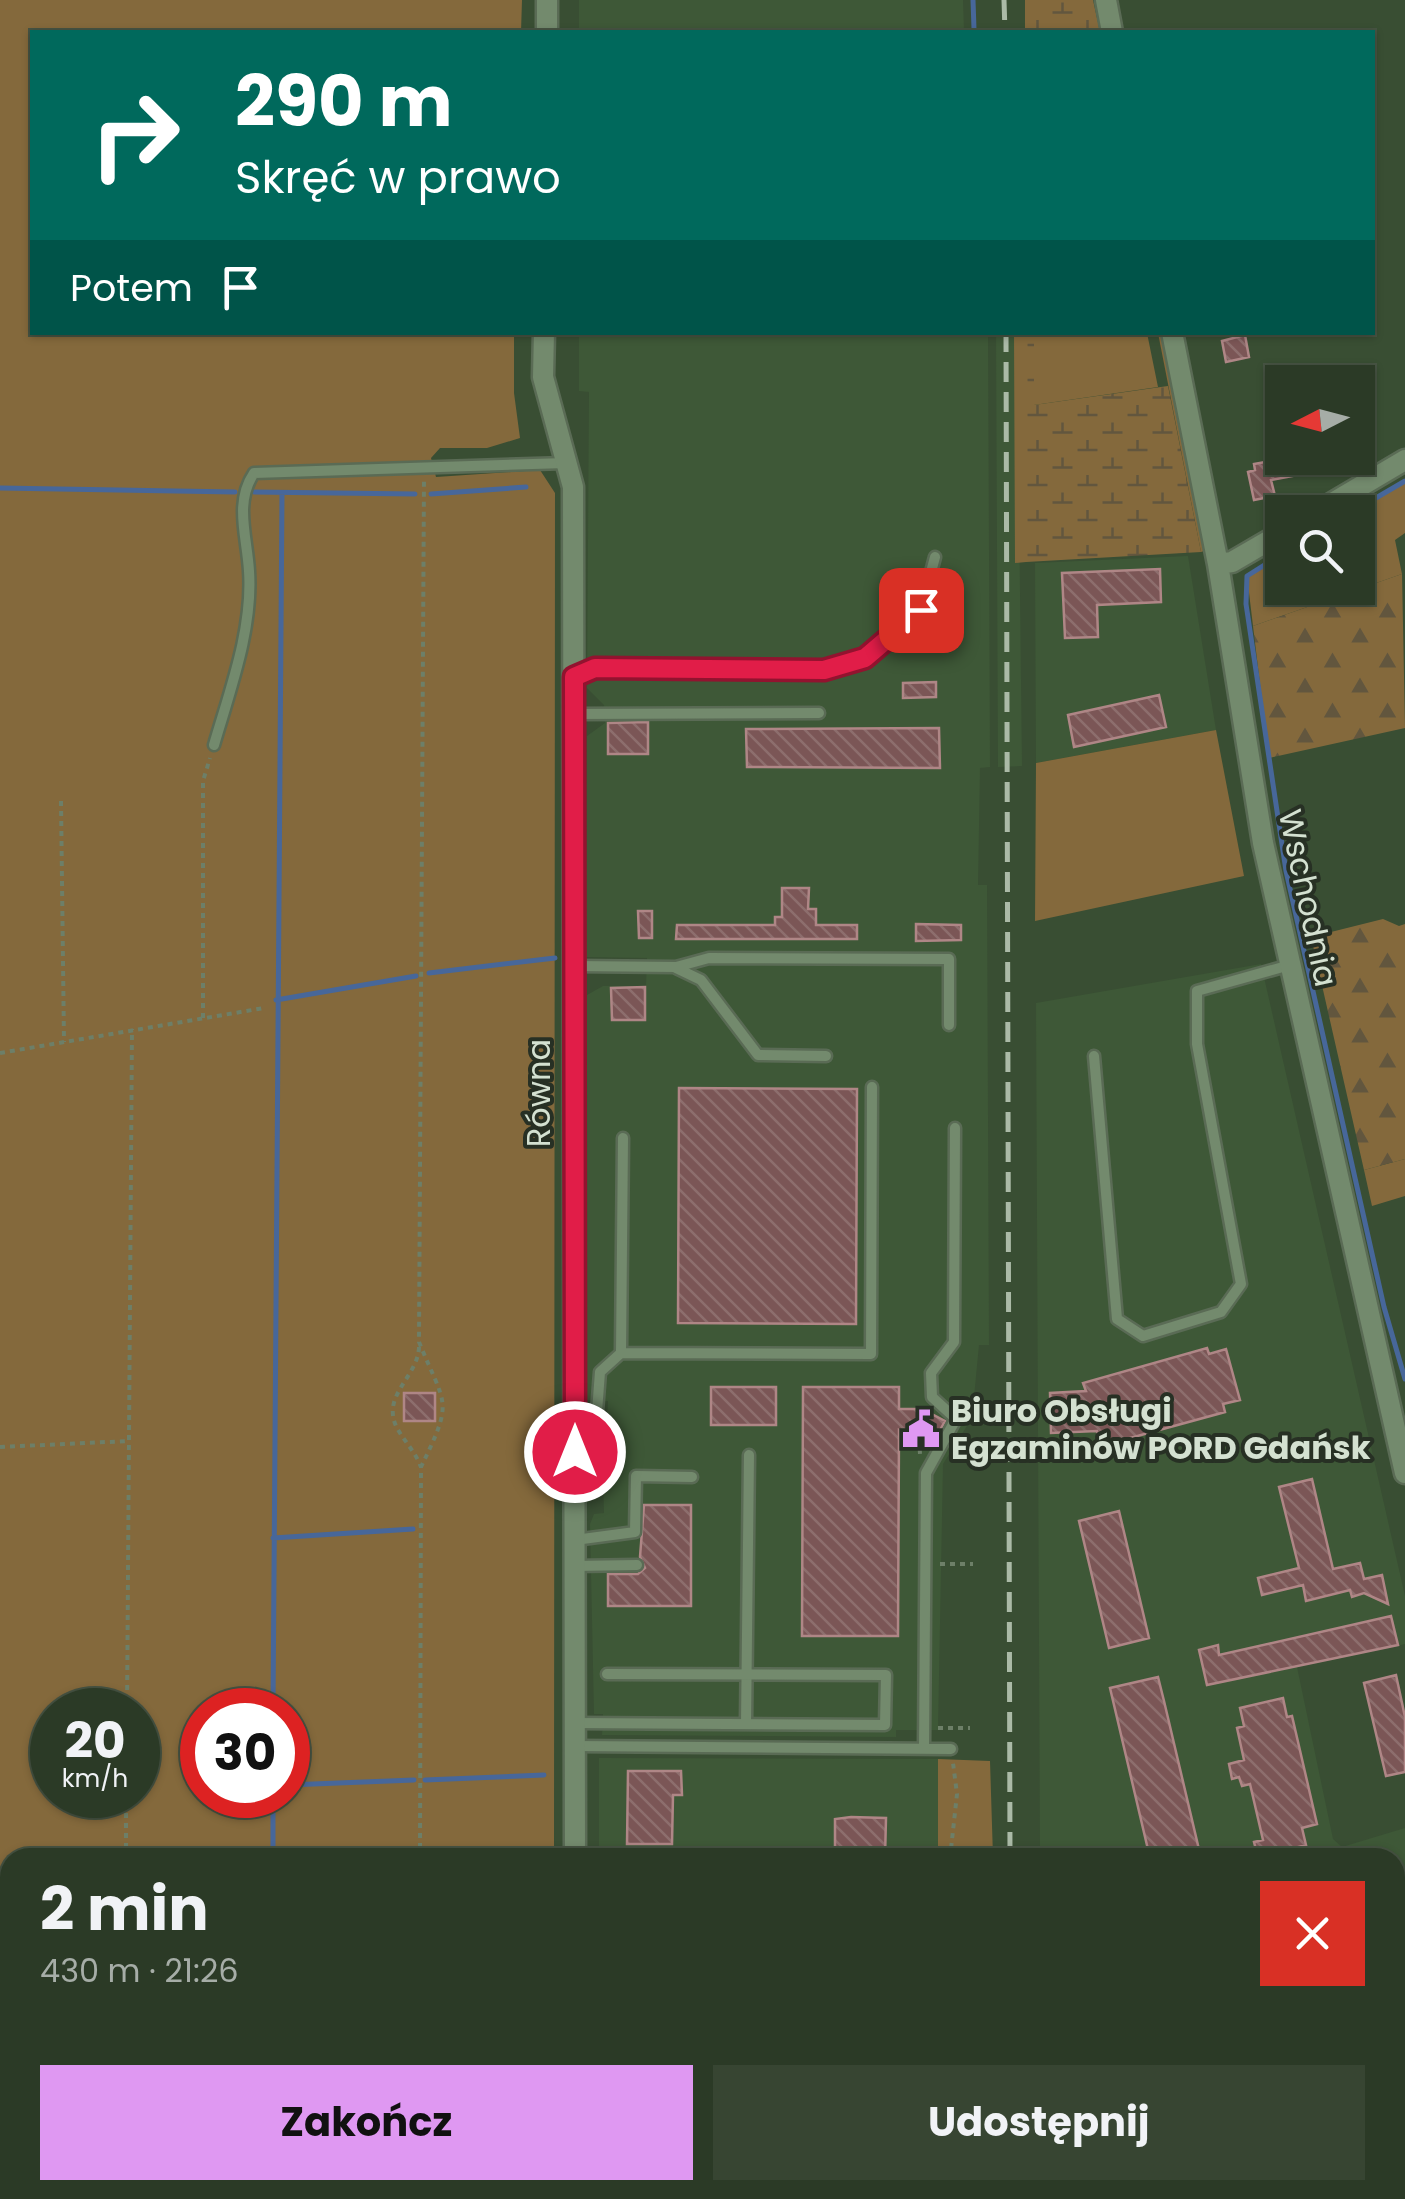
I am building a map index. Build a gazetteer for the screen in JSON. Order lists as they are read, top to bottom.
{
  "streets": {
    "street": ["Wschodnia", "Równa"]
  },
  "places": {
    "public building": ["Biuro Obsługi Egzaminów PORD Gdańsk"]
  },
  "north": "left",
  "page": {
    "turn": ["290 m", "Skręć w prawo"],
    "then": "Potem",
    "speed": "20 km/h",
    "limit": "30",
    "heading": ["2 min", "430 m · 21:26"],
    "buttons": ["Zakończ", "Udostępnij"]
  }
}
